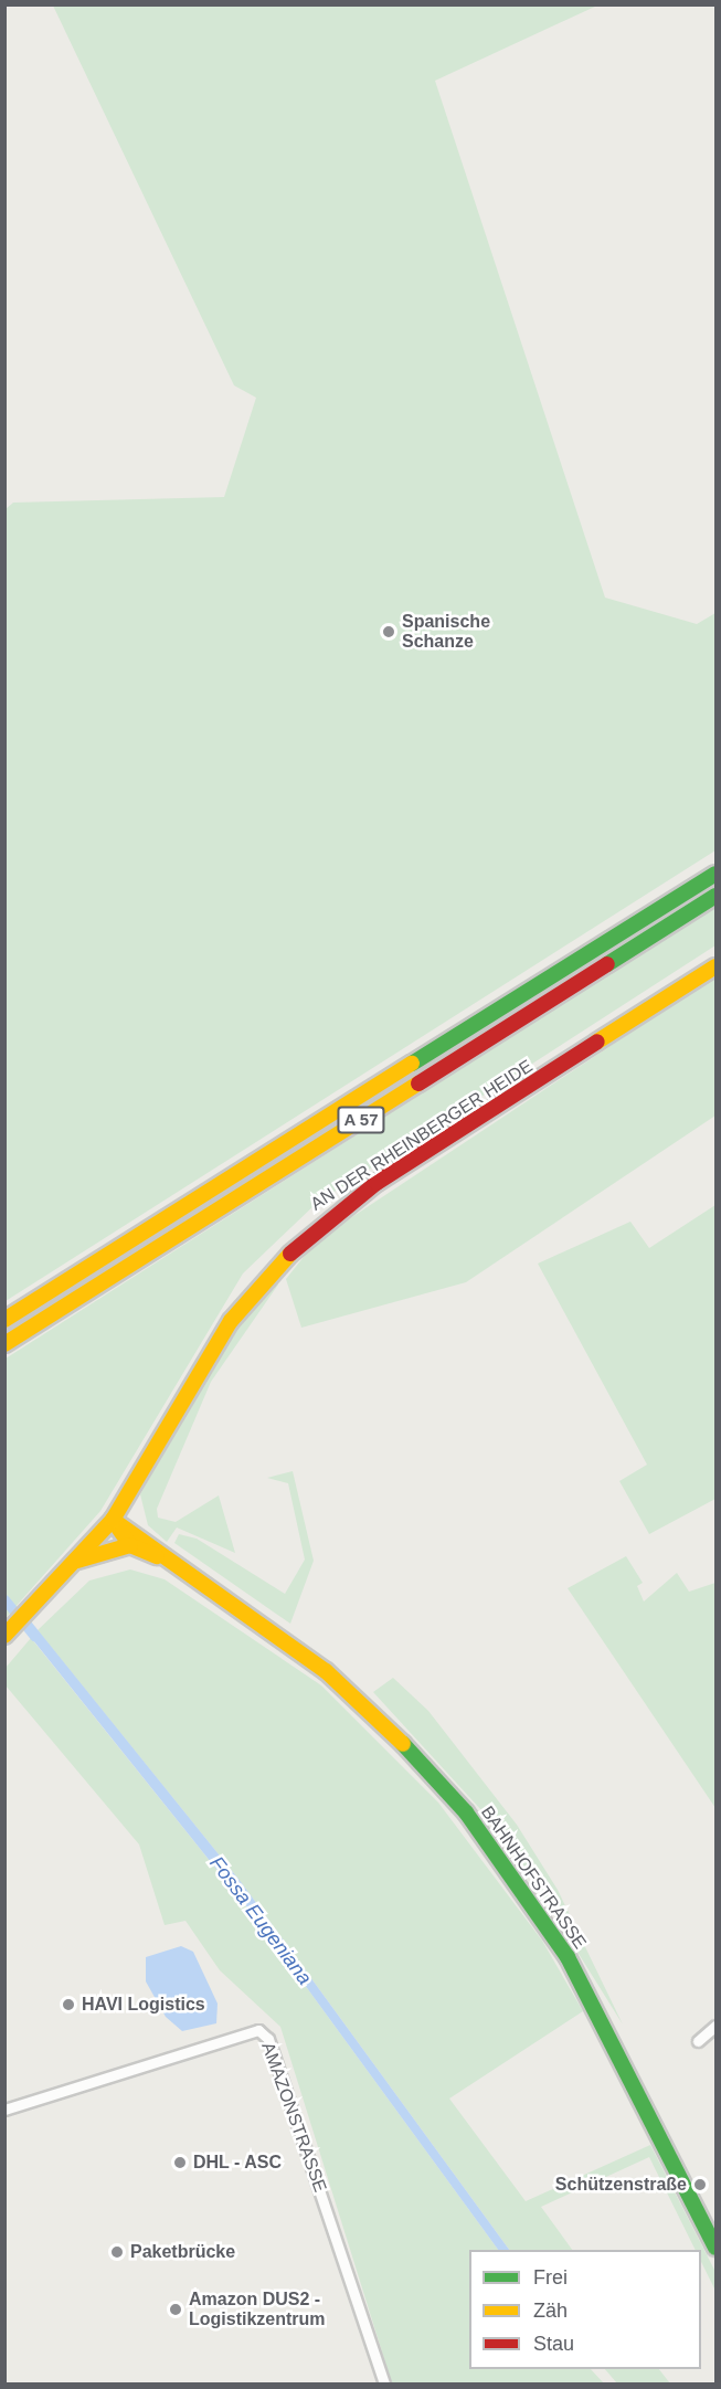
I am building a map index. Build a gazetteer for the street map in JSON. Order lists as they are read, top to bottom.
{
  "streets": {
    "main road": ["A 57", "AN DER RHEINBERGER HEIDE", "BAHNHOFSTRASSE"],
    "street": ["AMAZONSTRASSE"]
  },
  "crossings": [
    ["AN DER RHEINBERGER HEIDE", "BAHNHOFSTRASSE"]
  ],
  "water": ["Fossa Eugeniana"],
  "places": [
    "Spanische Schanze",
    "HAVI Logistics",
    "DHL - ASC",
    "Schützenstraße",
    "Paketbrücke",
    "Amazon DUS2 - Logistikzentrum"
  ],
  "legend": ["Frei", "Zäh", "Stau"]
}
